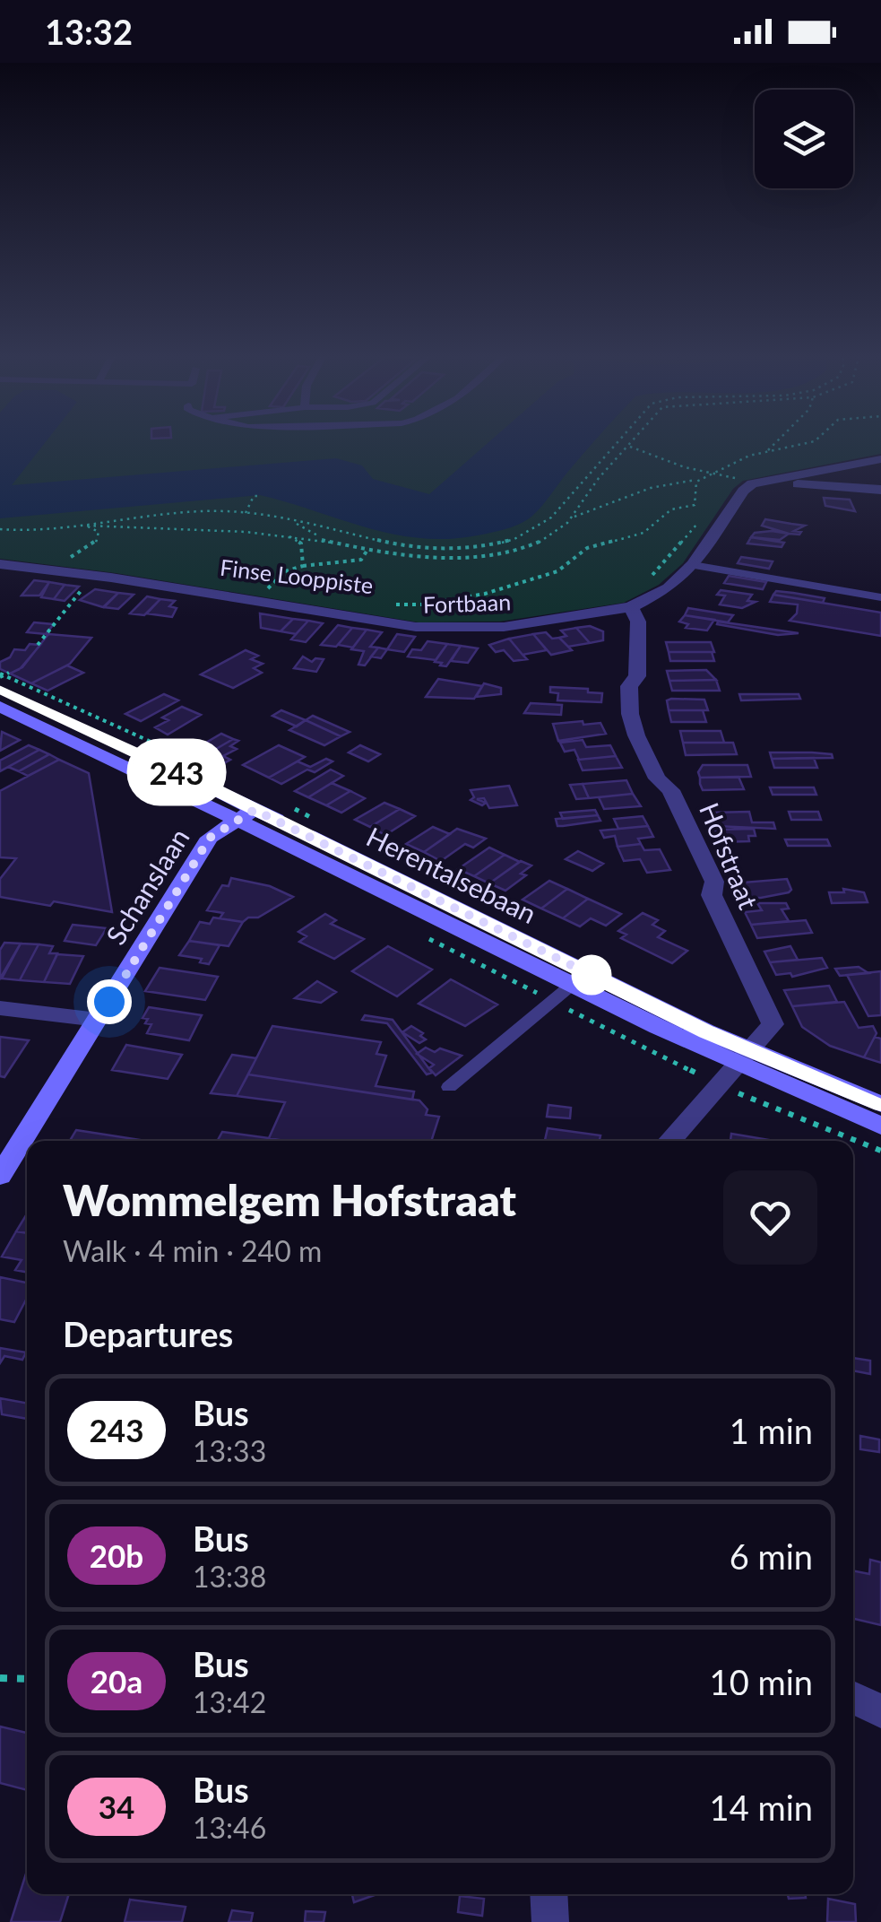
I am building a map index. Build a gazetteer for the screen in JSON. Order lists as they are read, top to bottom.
{
  "streets": {
    "main road": ["Herentalsebaan", "Schanslaan"],
    "street": ["Fortbaan", "Hofstraat"],
    "path": ["Finse Looppiste"]
  },
  "crossings": [
    ["Fortbaan", "Hofstraat"],
    ["Hofstraat", "Herentalsebaan"],
    ["Herentalsebaan", "Schanslaan"]
  ],
  "lines": ["bus line 243"],
  "page": {
    "status": "13:32",
    "on_map": "243",
    "heading": [
      ["Wommelgem Hofstraat", "Walk · 4 min · 240 m"],
      "Departures"
    ],
    "list": [
      {
        "mark": "243",
        "name": "Bus",
        "note": "13:33",
        "value": "1 min"
      },
      {
        "mark": "20b",
        "name": "Bus",
        "note": "13:38",
        "value": "6 min"
      },
      {
        "mark": "20a",
        "name": "Bus",
        "note": "13:42",
        "value": "10 min"
      },
      {
        "mark": "34",
        "name": "Bus",
        "note": "13:46",
        "value": "14 min"
      }
    ]
  }
}
